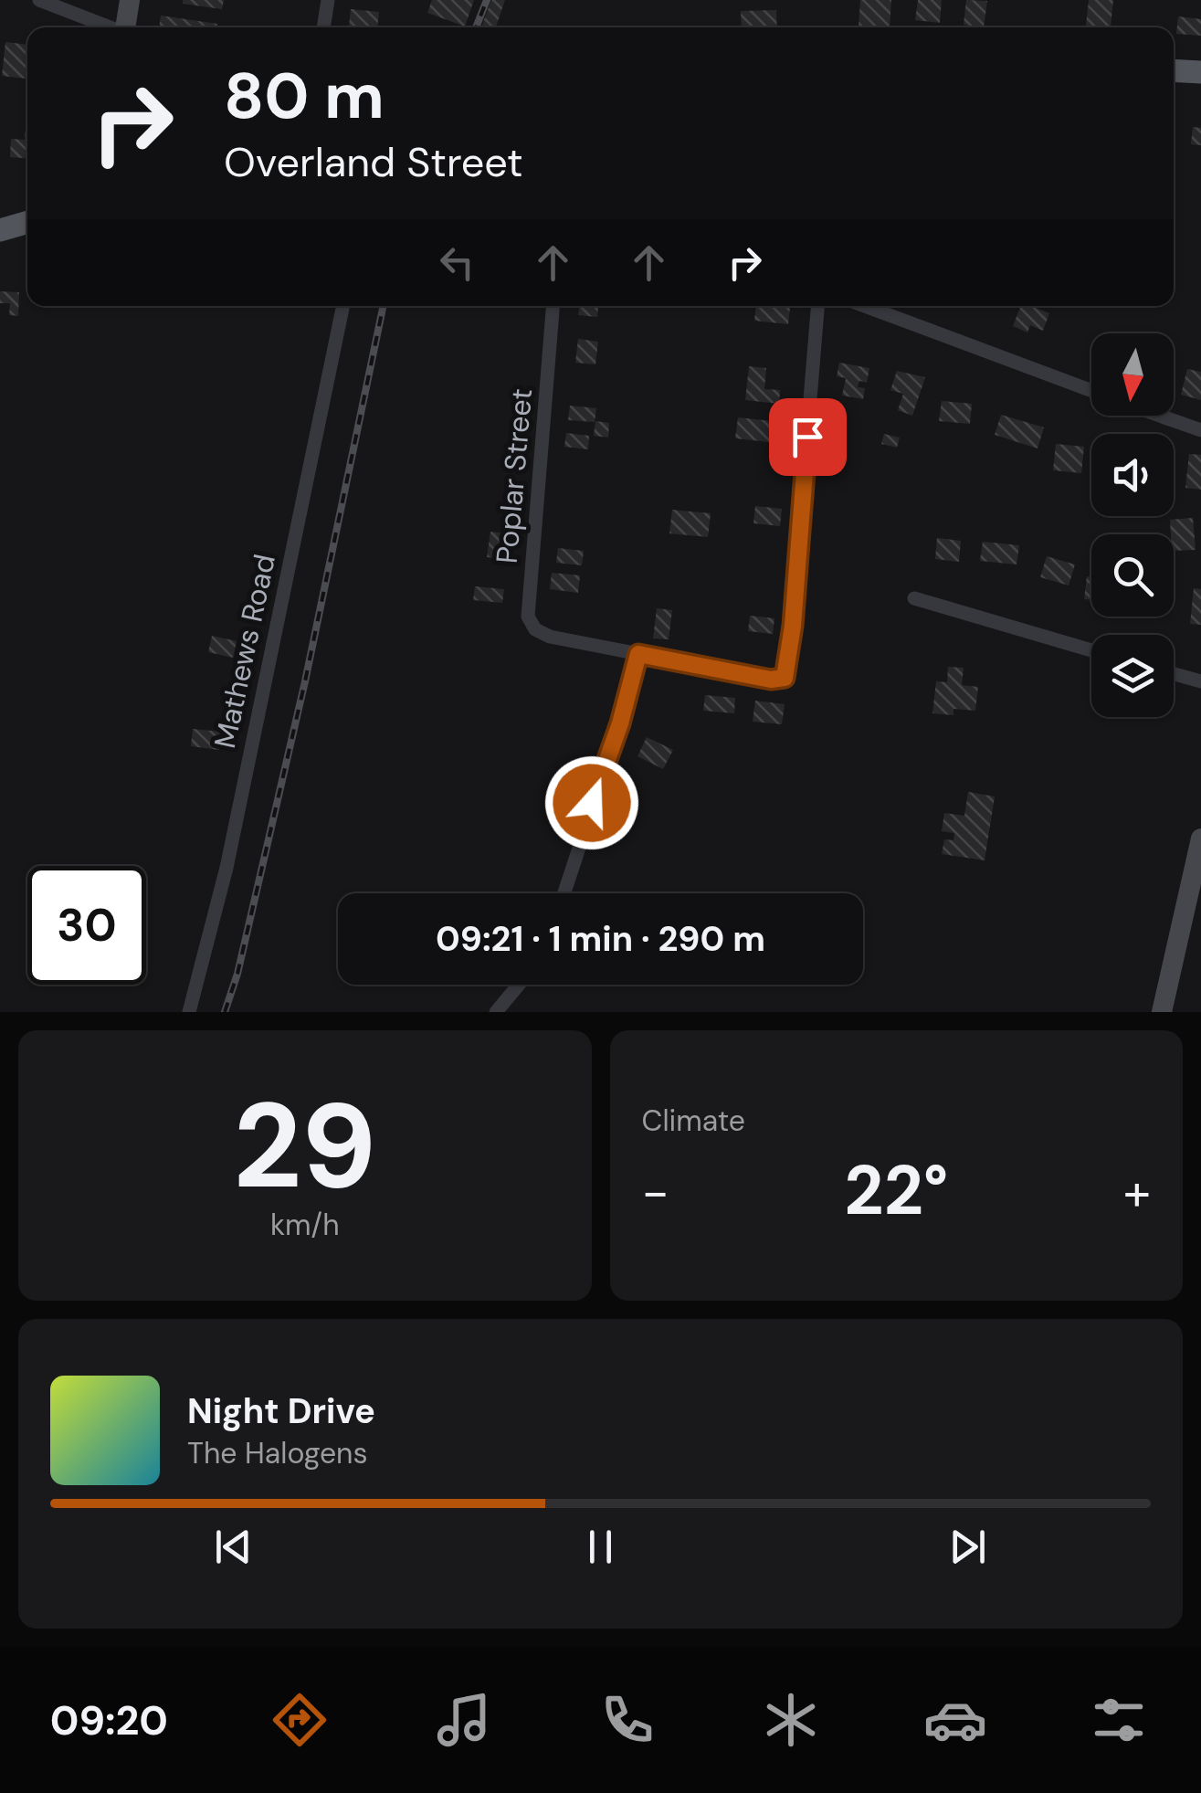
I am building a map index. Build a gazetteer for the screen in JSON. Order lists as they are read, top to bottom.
{
  "streets": {
    "street": ["Poplar Street", "Mathews Road"]
  },
  "north": "bottom",
  "page": {
    "turn": ["80 m", "Overland Street"],
    "limit": "30",
    "trip": "09:21 · 1 min · 290 m",
    "tile": [
      ["29", "km/h"],
      "Climate"
    ],
    "heat": ["−", "22°", "+"],
    "song": ["Night Drive", "The Halogens"],
    "tabs": "09:20"
  }
}
